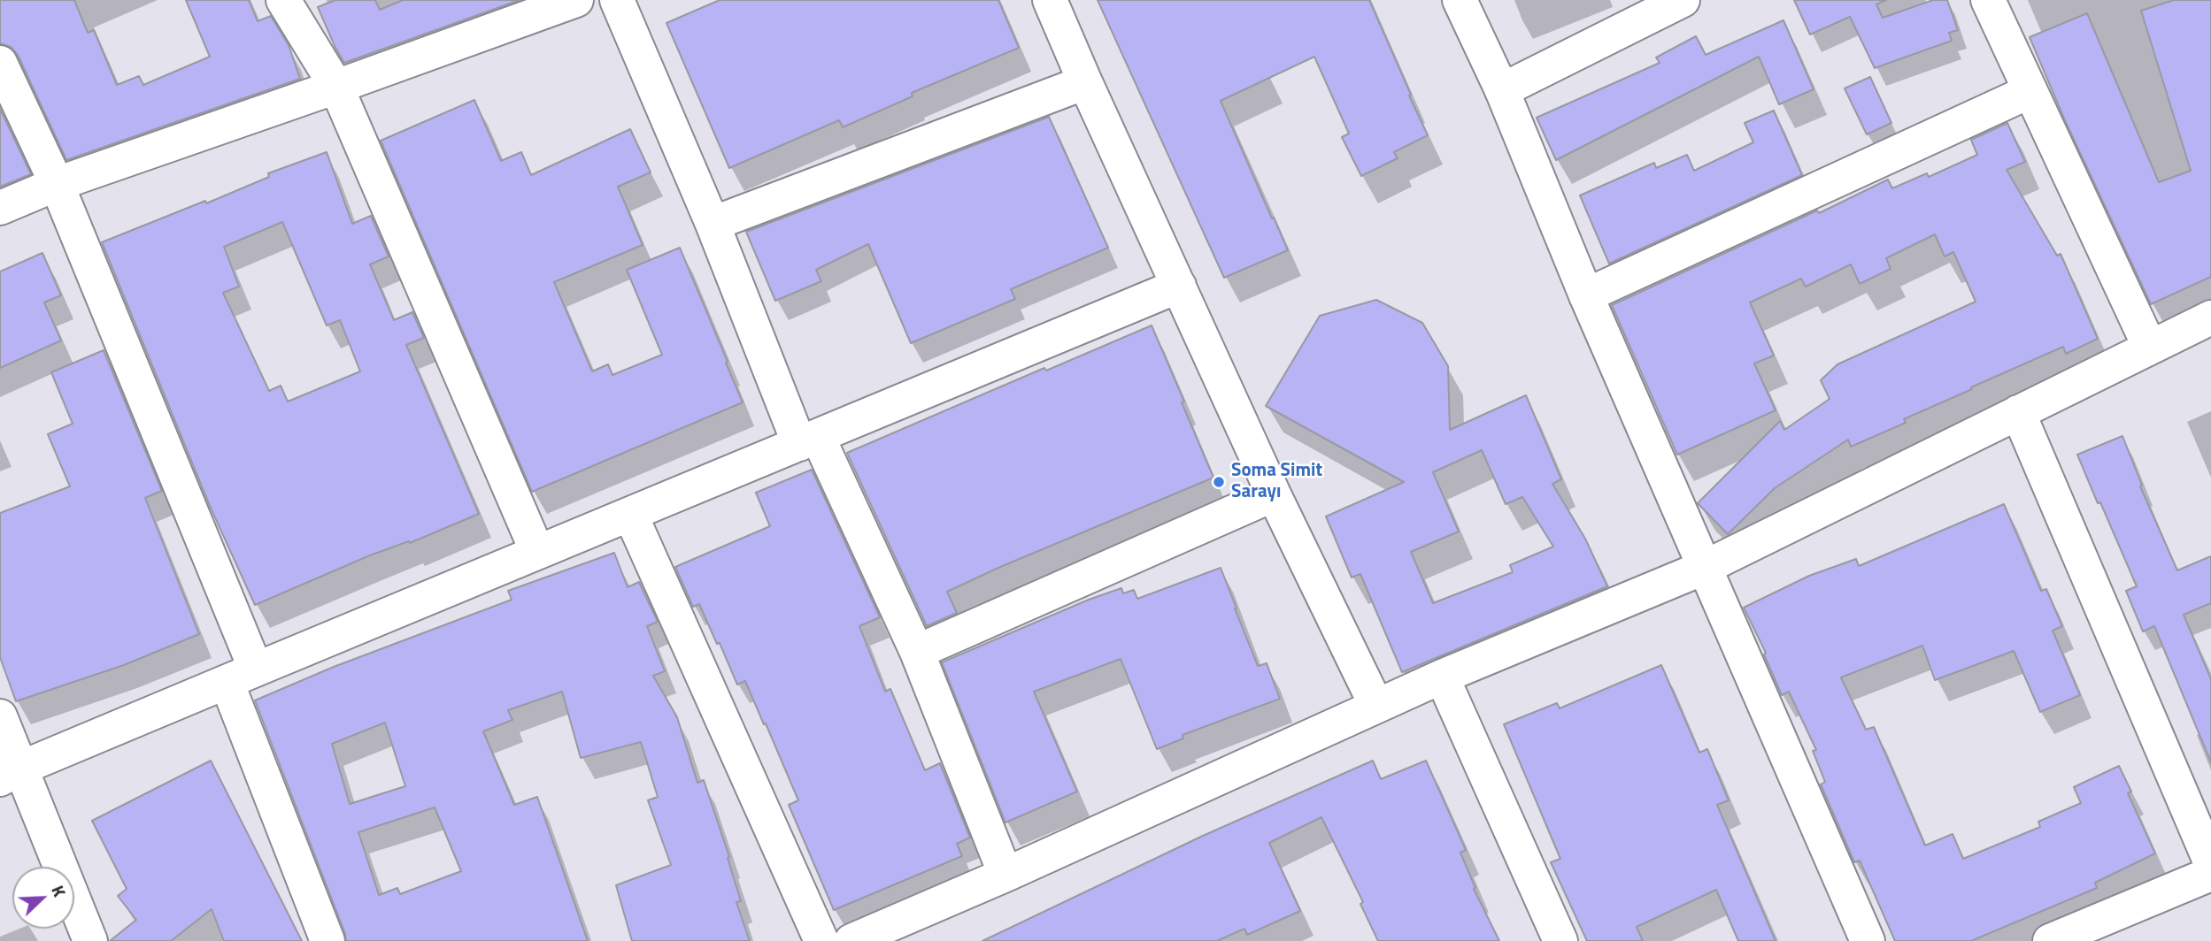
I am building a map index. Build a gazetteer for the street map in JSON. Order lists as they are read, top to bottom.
{
  "places": ["Soma Simit Sarayı"],
  "north": "top right"
}
